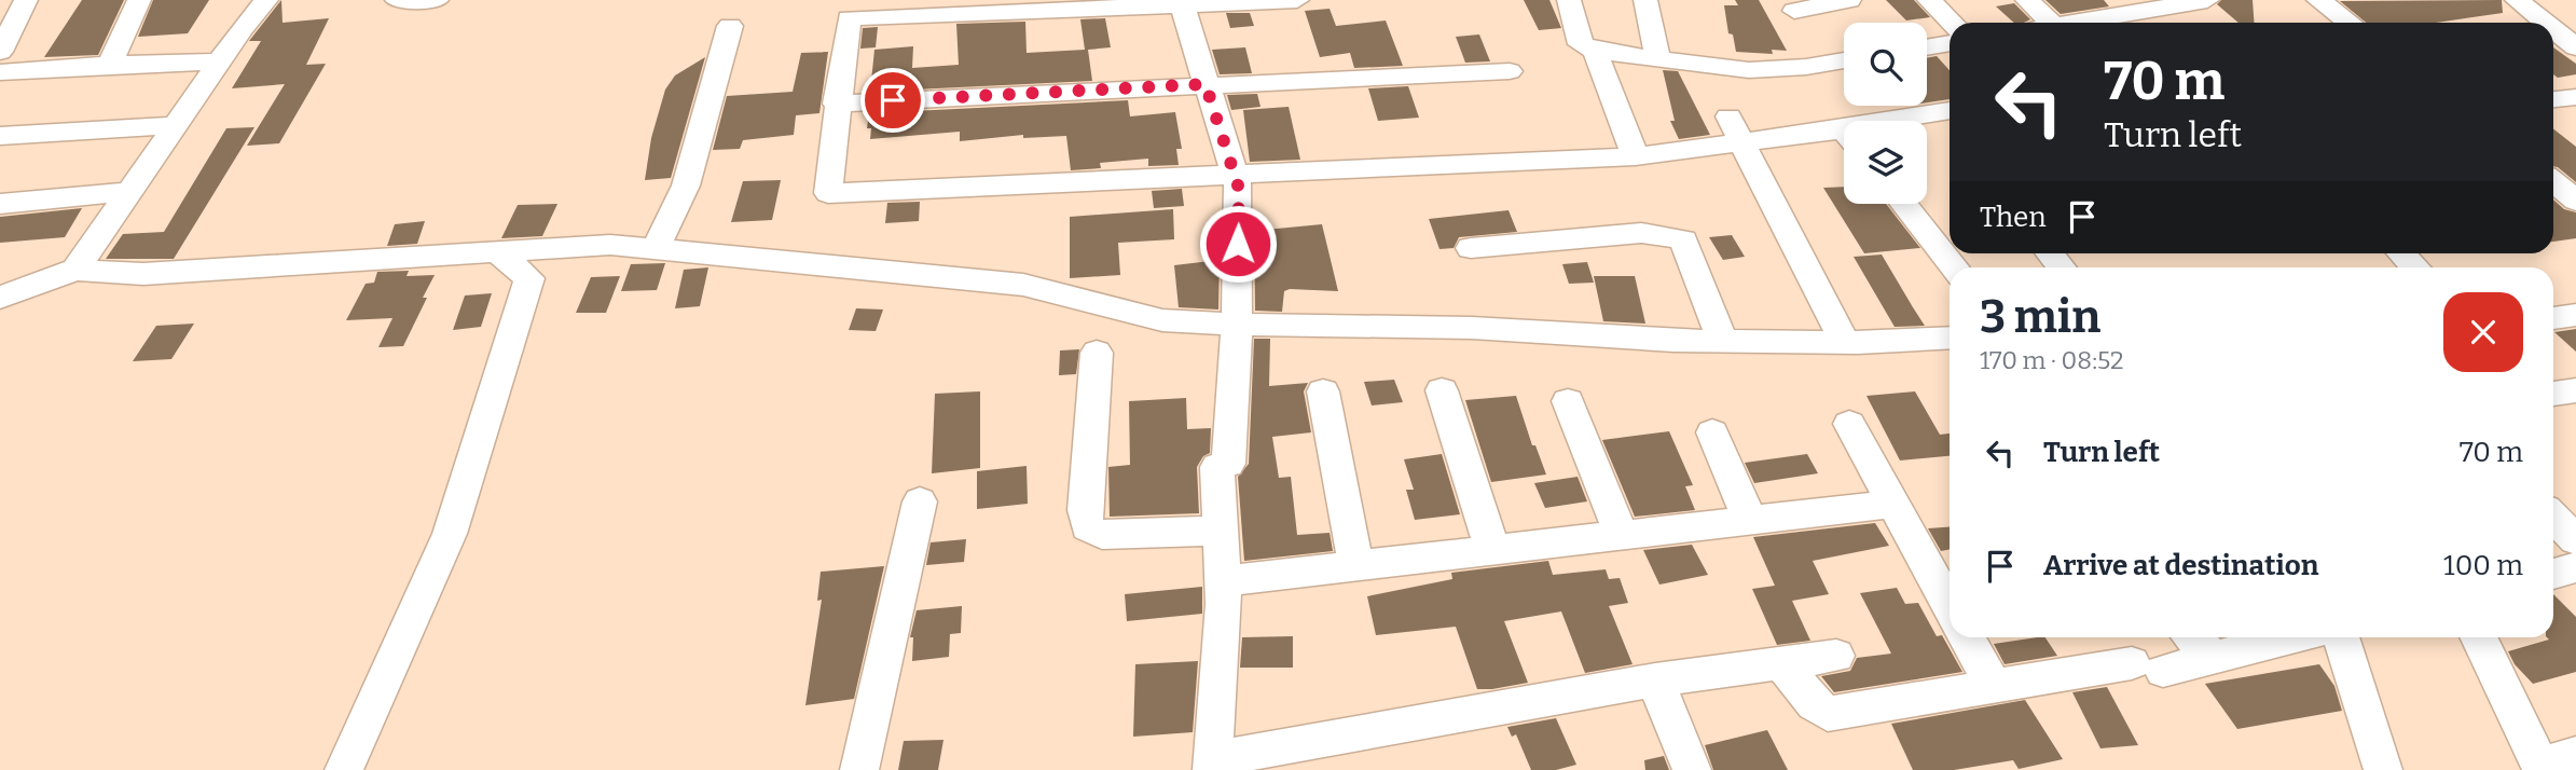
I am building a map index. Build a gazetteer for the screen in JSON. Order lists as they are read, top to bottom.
{
  "page": {
    "turn": ["70 m", "Turn left"],
    "then": "Then",
    "heading": ["3 min", "170 m · 08:52"],
    "list": [
      {
        "name": "Turn left",
        "value": "70 m"
      },
      {
        "name": "Arrive at destination",
        "value": "100 m"
      }
    ]
  }
}
